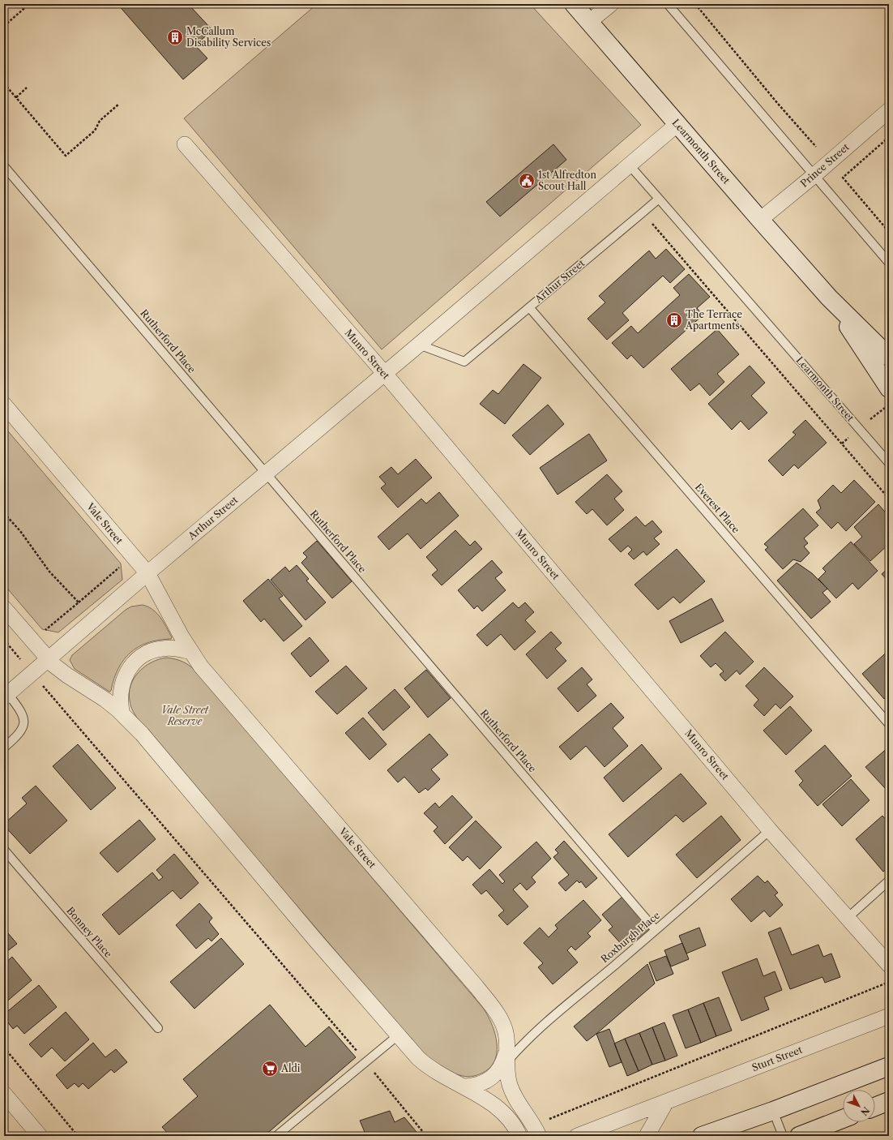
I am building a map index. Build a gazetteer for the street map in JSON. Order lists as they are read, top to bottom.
{
  "streets": {
    "street": [
      "Learmonth Street",
      "Prince Street",
      "Arthur Street",
      "Munro Street",
      "Vale Street",
      "Sturt Street"
    ],
    "lane": [
      "Rutherford Place",
      "Everest Place",
      "Bonney Place",
      "Roxburgh Place"
    ]
  },
  "crossings": [
    ["Learmonth Street", "Prince Street"],
    ["Learmonth Street", "Arthur Street"],
    ["Arthur Street", "Rutherford Place"],
    ["Arthur Street", "Munro Street"],
    ["Arthur Street", "Everest Place"],
    ["Arthur Street", "Vale Street"],
    ["Rutherford Place", "Roxburgh Place"],
    ["Munro Street", "Roxburgh Place"],
    ["Vale Street", "Roxburgh Place"]
  ],
  "parks": ["Vale Street Reserve"],
  "places": {
    "building": ["McCallum Disability Services", "The Terrace Apartments"],
    "public building": ["1st Alfredton Scout Hall"],
    "supermarket": ["Aldi"]
  },
  "north": "bottom right"
}
